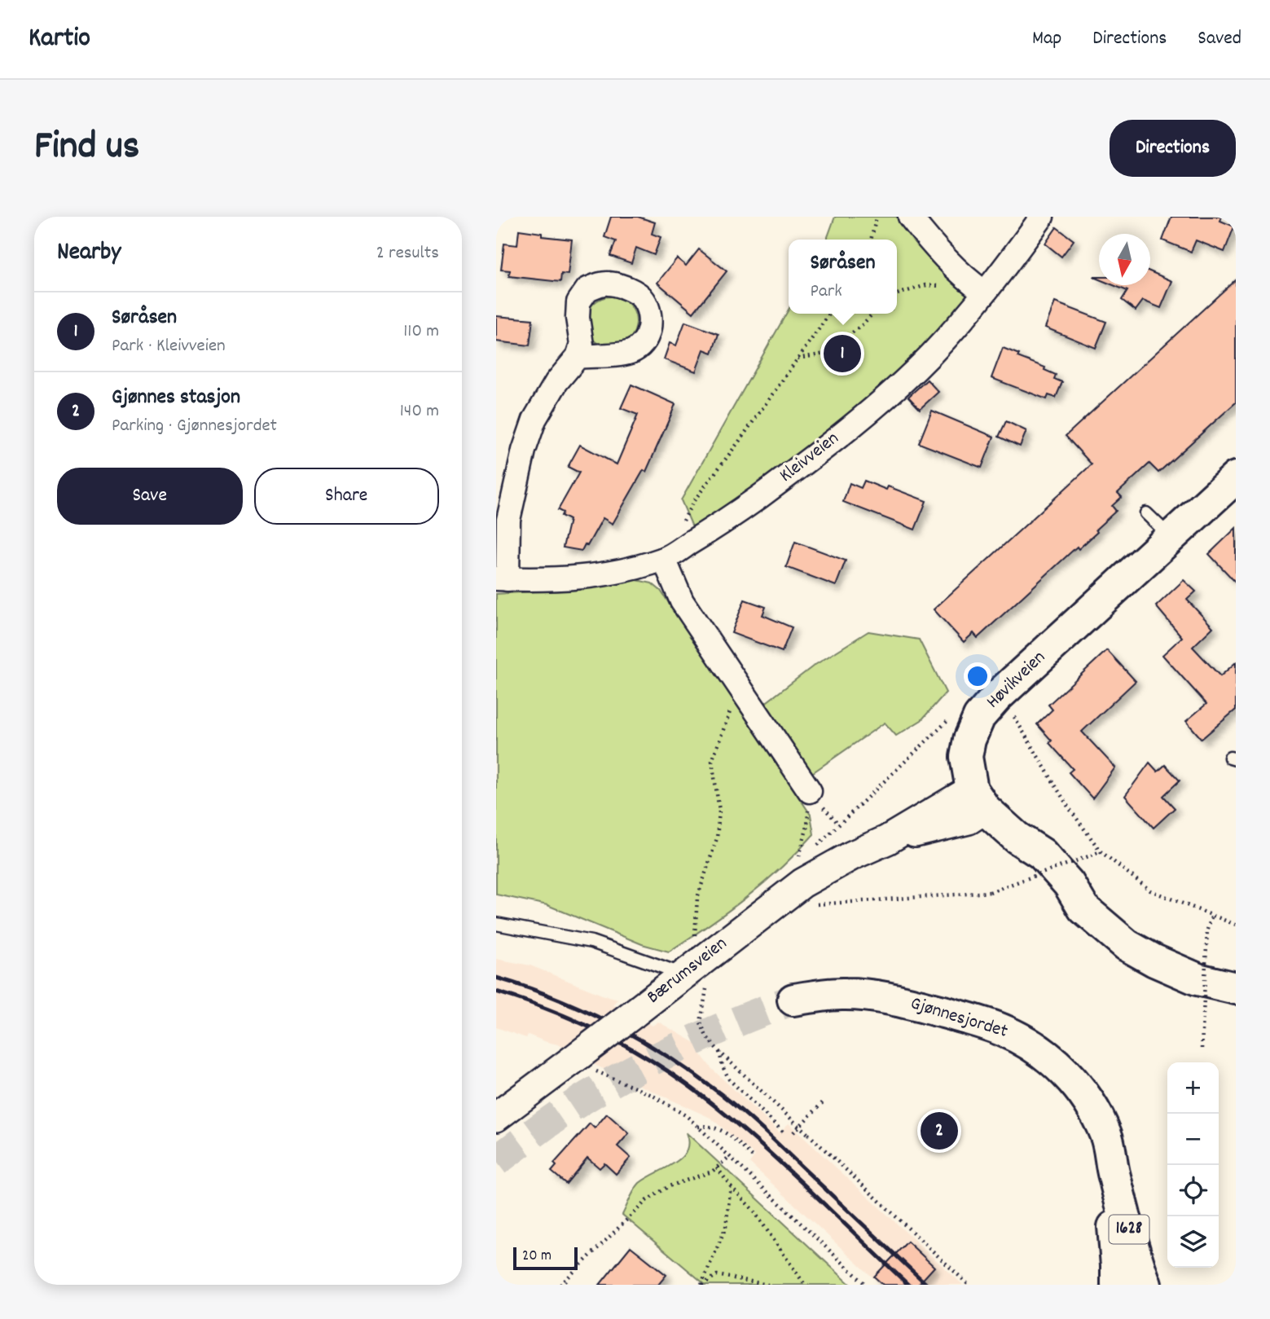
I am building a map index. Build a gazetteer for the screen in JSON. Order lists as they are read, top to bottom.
{
  "streets": {
    "main road": ["Høvikveien", "Gjønnesjordet", "1628"],
    "street": ["Kleivveien", "Bærumsveien"]
  },
  "crossings": [
    ["Høvikveien", "Bærumsveien"]
  ],
  "scale_bar": "20 m",
  "north": "bottom",
  "page": {
    "header": "Kartio",
    "nav": ["Map", "Directions", "Saved"],
    "title": "Find us",
    "buttons": [
      "Directions",
      ["Save", "Share"]
    ],
    "heading": ["Nearby", "2 results"],
    "popup": ["Søråsen", "Park"],
    "list": [
      {
        "mark": "1",
        "name": "Søråsen",
        "note": "Park · Kleivveien",
        "value": "110 m"
      },
      {
        "mark": "2",
        "name": "Gjønnes stasjon",
        "note": "Parking · Gjønnesjordet",
        "value": "140 m"
      }
    ],
    "pins": ["1", "2"],
    "map_buttons": ["+", "−"],
    "scale": "20 m"
  }
}
